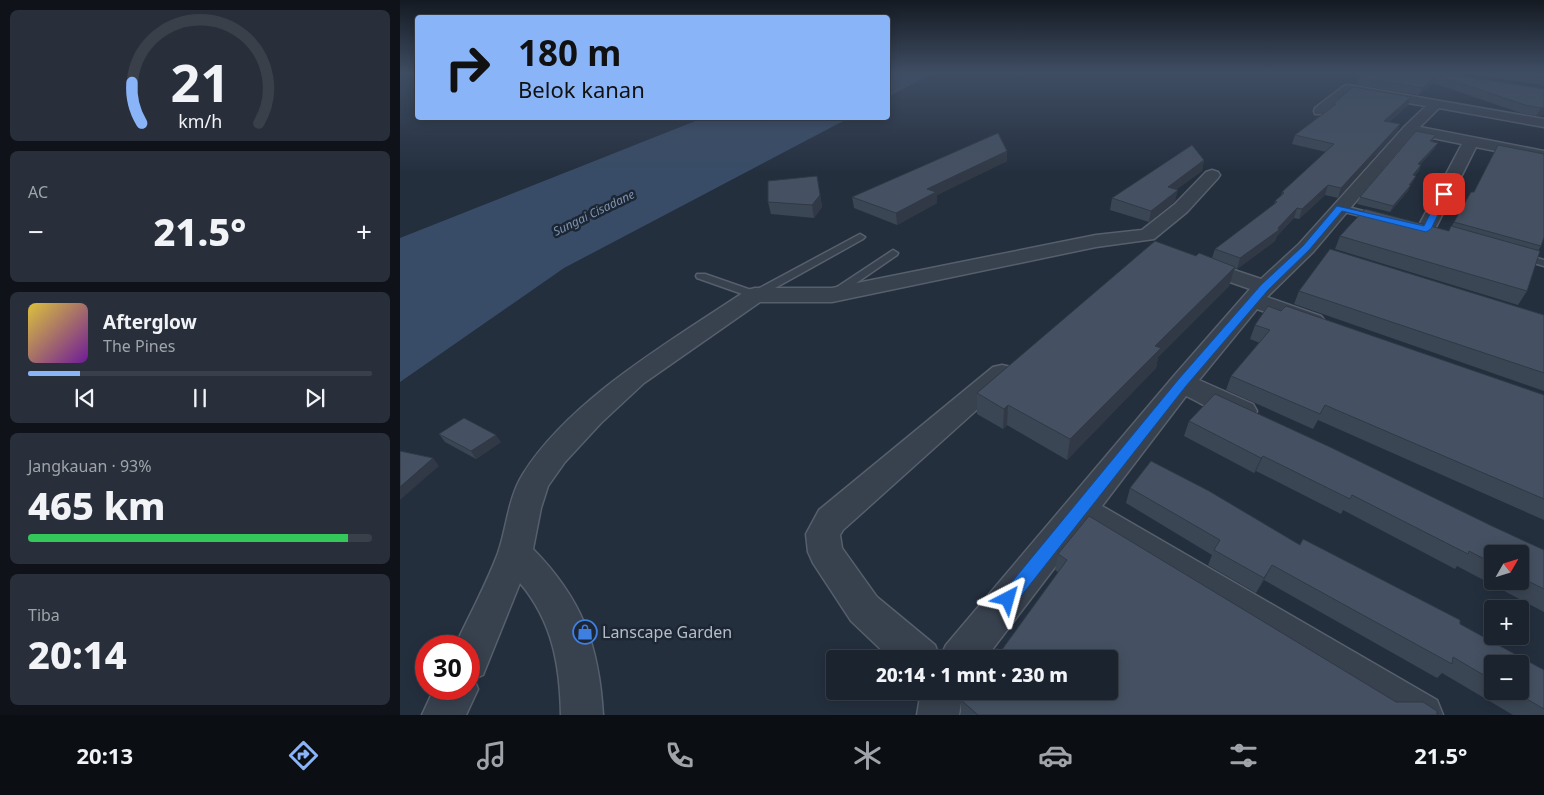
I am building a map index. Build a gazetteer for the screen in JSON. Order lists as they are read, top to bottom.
{
  "water": ["Sungai Cisadane"],
  "places": {
    "shop": ["Lanscape Garden"]
  },
  "north": "top right",
  "page": {
    "turn": ["180 m", "Belok kanan"],
    "tile": [
      "AC",
      ["Jangkauan · 93%", "465 km"],
      ["Tiba", "20:14"]
    ],
    "heat": ["−", "21.5°", "+"],
    "song": ["Afterglow", "The Pines"],
    "map_buttons": ["+", "−"],
    "limit": "30",
    "trip": "20:14 · 1 mnt · 230 m",
    "tabs": ["20:13", "21.5°"],
    "gauge": ["21", "km/h"]
  }
}
